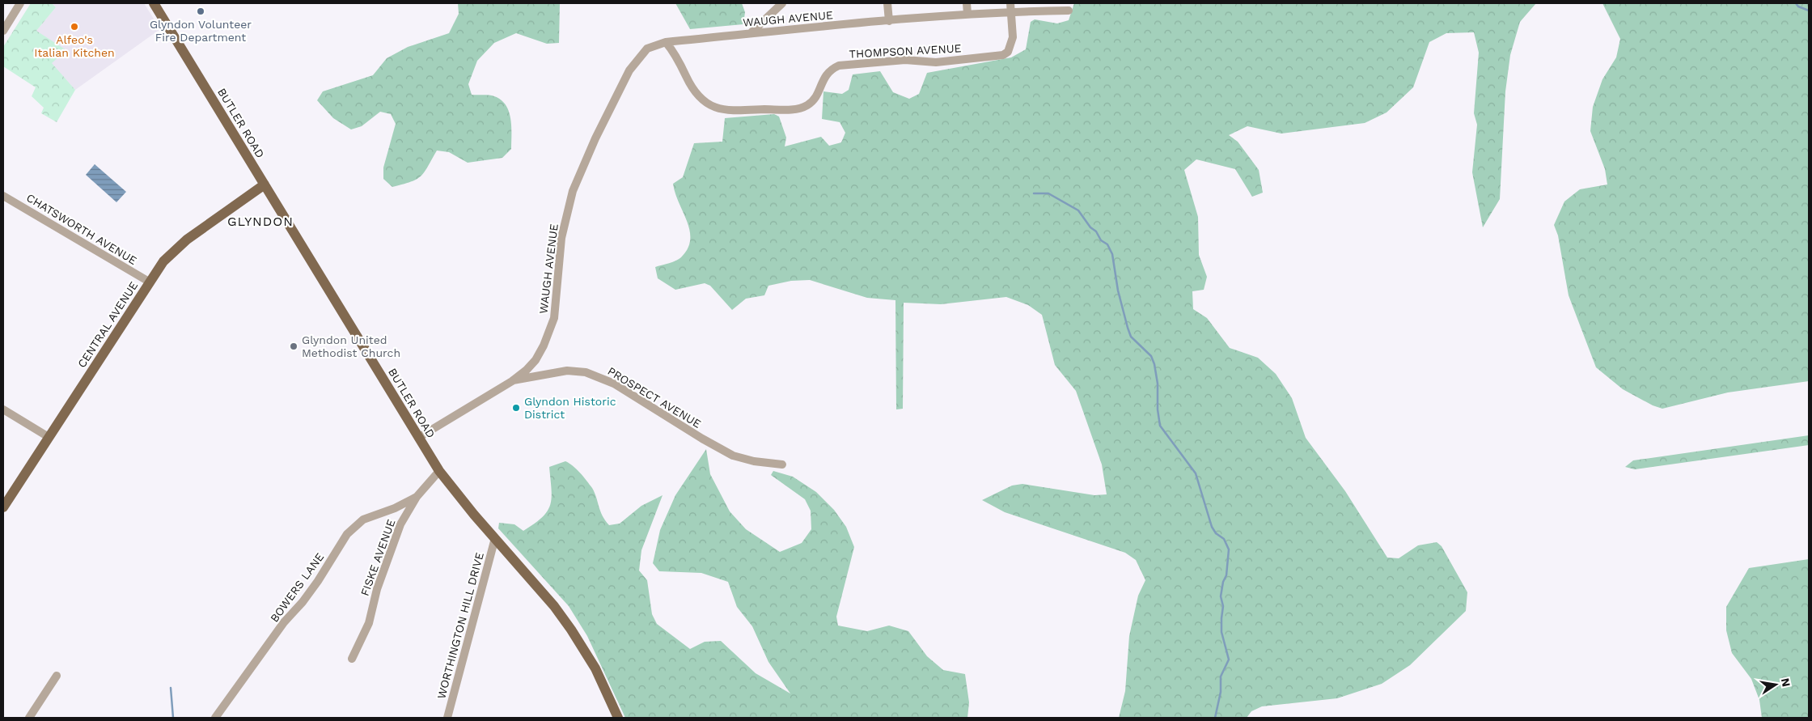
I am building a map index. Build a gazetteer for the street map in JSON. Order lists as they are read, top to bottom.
{
  "streets": {
    "main road": ["BUTLER ROAD", "CENTRAL AVENUE"],
    "street": [
      "WAUGH AVENUE",
      "THOMPSON AVENUE",
      "CHATSWORTH AVENUE",
      "PROSPECT AVENUE",
      "FISKE AVENUE",
      "BOWERS LANE",
      "WORTHINGTON HILL DRIVE"
    ]
  },
  "crossings": [
    ["WAUGH AVENUE", "THOMPSON AVENUE"],
    ["WAUGH AVENUE", "BUTLER ROAD"],
    ["WAUGH AVENUE", "PROSPECT AVENUE"],
    ["BUTLER ROAD", "CENTRAL AVENUE"],
    ["BUTLER ROAD", "FISKE AVENUE"],
    ["BUTLER ROAD", "WORTHINGTON HILL DRIVE"],
    ["CHATSWORTH AVENUE", "CENTRAL AVENUE"],
    ["FISKE AVENUE", "BOWERS LANE"]
  ],
  "districts": ["GLYNDON"],
  "places": [
    "Glyndon Volunteer Fire Department",
    "Alfeo's Italian Kitchen",
    "Glyndon United Methodist Church",
    "Glyndon Historic District"
  ],
  "north": "right"
}
